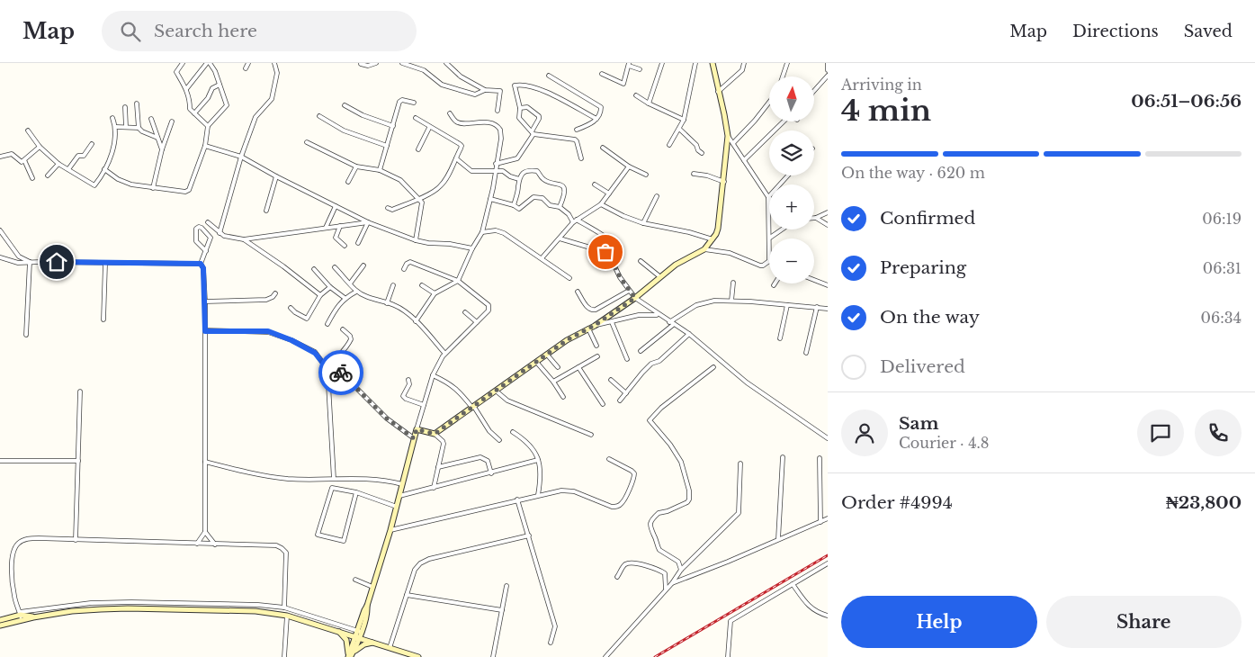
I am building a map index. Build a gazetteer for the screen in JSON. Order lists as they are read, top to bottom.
{
  "north": "top",
  "page": {
    "header": "Map",
    "search": "Search here",
    "nav": ["Map", "Directions", "Saved"],
    "heading": ["4 min", "Arriving in", "06:51–06:56"],
    "panel": [
      "Sam",
      "Courier · 4.8",
      "Order #4994",
      "₦23,800"
    ],
    "map_buttons": ["+", "−"],
    "bar": "On the way · 620 m",
    "list": [
      ["Confirmed", "06:19"],
      ["Preparing", "06:31"],
      ["On the way", "06:34"],
      "Delivered"
    ],
    "buttons": ["Help", "Share"]
  }
}
